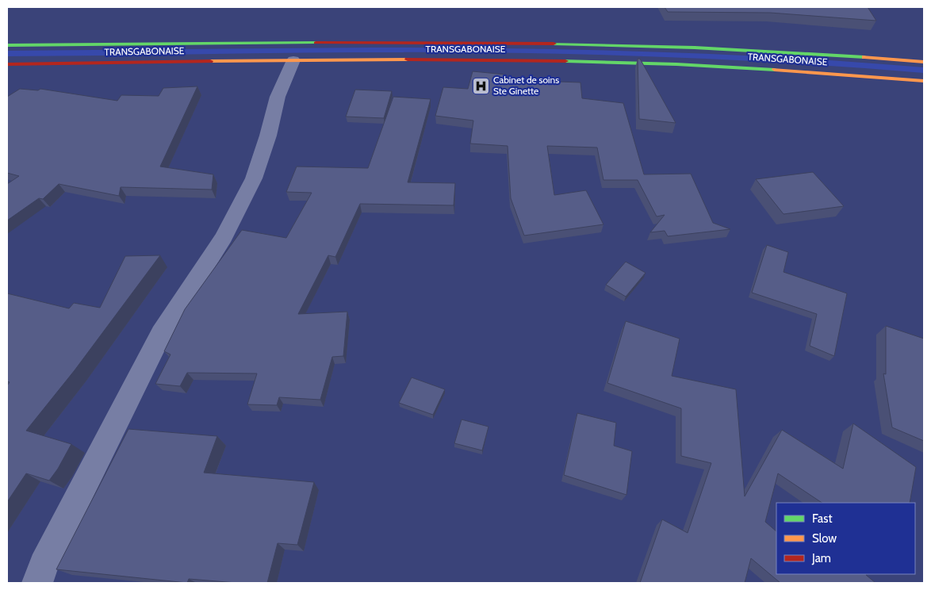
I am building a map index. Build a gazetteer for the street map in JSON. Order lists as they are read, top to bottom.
{
  "streets": {
    "highway": ["TRANSGABONAISE"]
  },
  "places": {
    "hospital": ["Cabinet de soins Ste Ginette"]
  },
  "legend": ["Fast", "Slow", "Jam"]
}
